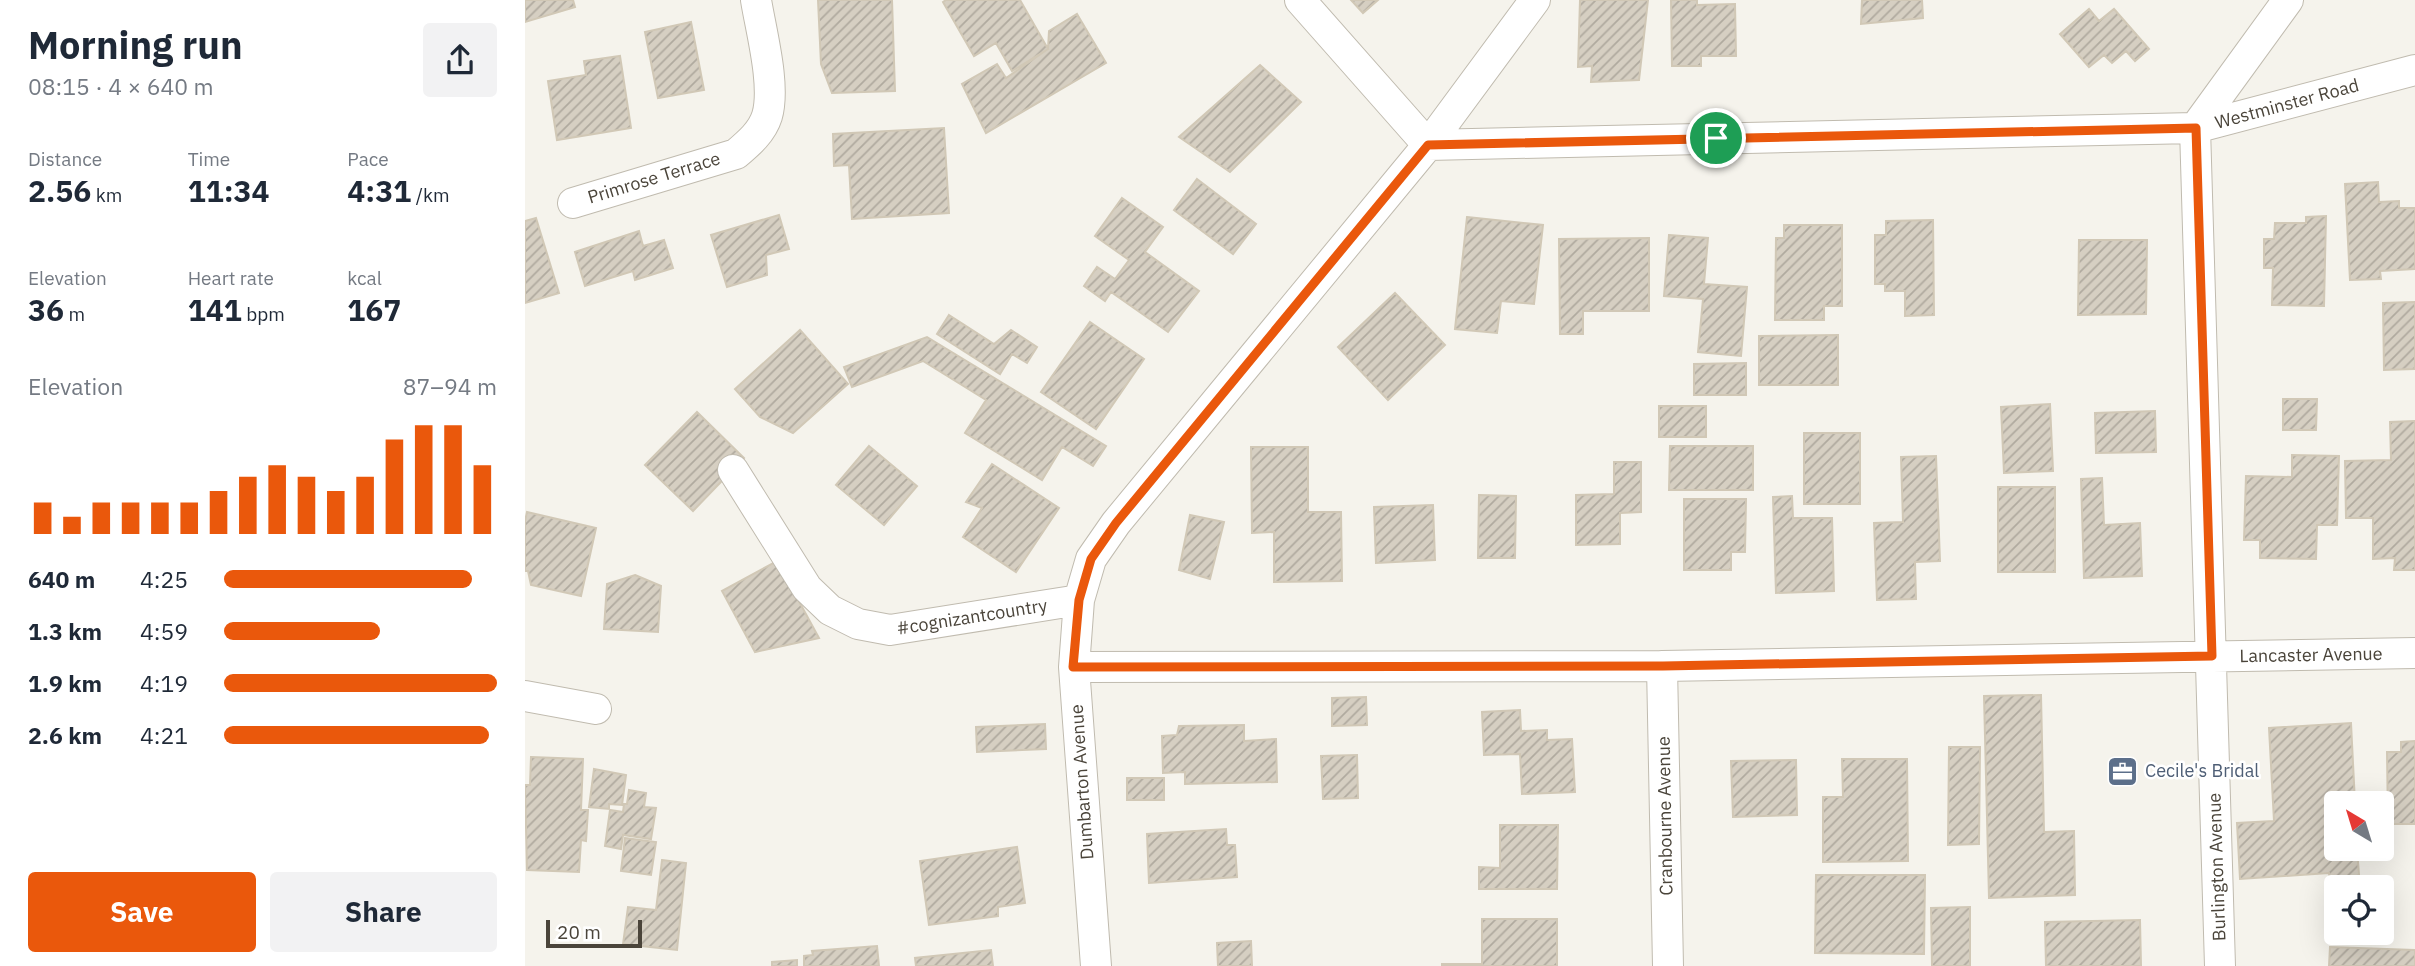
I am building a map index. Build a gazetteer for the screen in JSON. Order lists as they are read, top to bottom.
{
  "streets": {
    "street": [
      "Westminster Road",
      "Primrose Terrace",
      "#cognizantcountry",
      "Lancaster Avenue",
      "Dumbarton Avenue",
      "Cranbourne Avenue",
      "Burlington Avenue"
    ]
  },
  "crossings": [
    ["Westminster Road", "Dumbarton Avenue"],
    ["Westminster Road", "Burlington Avenue"],
    ["#cognizantcountry", "Dumbarton Avenue"],
    ["Lancaster Avenue", "Dumbarton Avenue"],
    ["Lancaster Avenue", "Cranbourne Avenue"],
    ["Lancaster Avenue", "Burlington Avenue"]
  ],
  "places": {
    "office": ["Cecile's Bridal"]
  },
  "scale_bar": "20 m",
  "north": "top left",
  "page": {
    "heading": ["Morning run", "08:15 · 4 × 640 m"],
    "stats": [
      ["Distance", "2.56 km"],
      ["Time", "11:34"],
      ["Pace", "4:31 /km"],
      ["Elevation", "36 m"],
      ["Heart rate", "141 bpm"],
      ["kcal", "167"]
    ],
    "chart": ["Elevation", "87–94 m"],
    "list": [
      {
        "name": "640 m",
        "note": "4:25"
      },
      {
        "name": "1.3 km",
        "note": "4:59"
      },
      {
        "name": "1.9 km",
        "note": "4:19"
      },
      {
        "name": "2.6 km",
        "note": "4:21"
      }
    ],
    "buttons": ["Save", "Share"],
    "scale": "20 m"
  }
}
